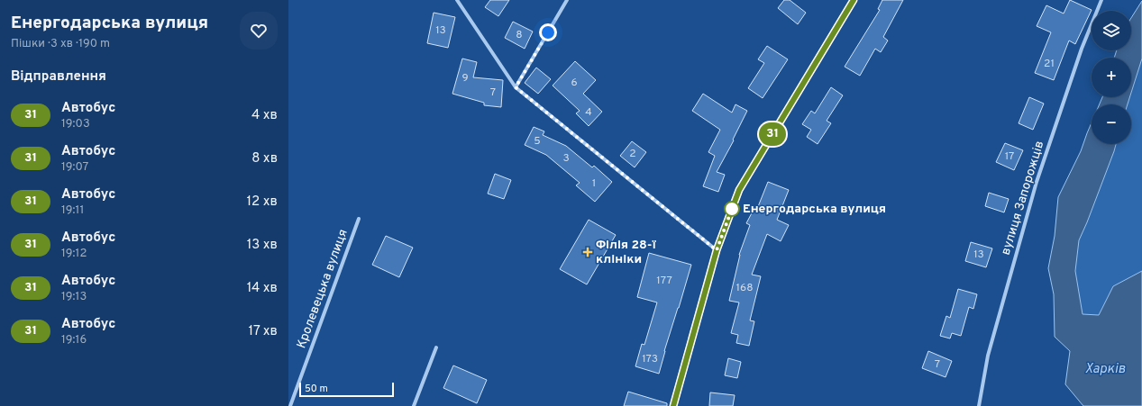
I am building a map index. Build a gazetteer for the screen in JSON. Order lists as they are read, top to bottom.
{
  "streets": {
    "street": ["вулиця Запорожців", "Кролевецька вулиця"]
  },
  "water": ["Харків"],
  "places": {
    "other": ["Енергодарська вулиця"],
    "health": ["Філія 28-ї клініки"]
  },
  "lines": ["bus line 31"],
  "house_numbers": [
    "13",
    "8",
    "21",
    "9",
    "6",
    "7",
    "4",
    "5",
    "2",
    "17",
    "3",
    "1",
    "13",
    "177",
    "168",
    "173",
    "7"
  ],
  "scale_bar": "50 m",
  "page": {
    "heading": [
      ["Енергодарська вулиця", "Пішки · 3 хв · 190 m"],
      "Відправлення"
    ],
    "on_map": "31",
    "map_buttons": ["+", "−"],
    "list": [
      {
        "mark": "31",
        "name": "Автобус",
        "note": "19:03",
        "value": "4 хв"
      },
      {
        "mark": "31",
        "name": "Автобус",
        "note": "19:07",
        "value": "8 хв"
      },
      {
        "mark": "31",
        "name": "Автобус",
        "note": "19:11",
        "value": "12 хв"
      },
      {
        "mark": "31",
        "name": "Автобус",
        "note": "19:12",
        "value": "13 хв"
      },
      {
        "mark": "31",
        "name": "Автобус",
        "note": "19:13",
        "value": "14 хв"
      },
      {
        "mark": "31",
        "name": "Автобус",
        "note": "19:16",
        "value": "17 хв"
      }
    ],
    "scale": "50 m"
  }
}
